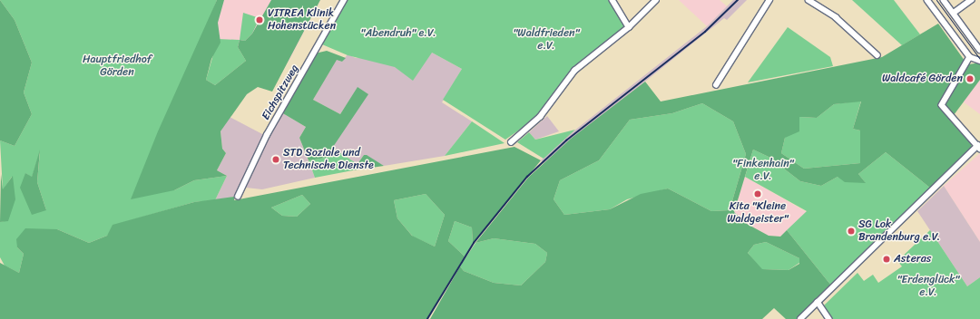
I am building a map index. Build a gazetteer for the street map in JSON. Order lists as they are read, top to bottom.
{
  "streets": {
    "street": ["Eichspitzweg"]
  },
  "parks": [
    "\"Abendruh\" e.V.",
    "\"Waldfrieden\" e.V.",
    "Hauptfriedhof Görden",
    "\"Finkenhain\" e.V.",
    "\"Erdenglück\" e.V."
  ],
  "places": [
    "VITREA Klinik Hohenstücken",
    "Waldcafé Görden",
    "STD Soziale und Technische Dienste",
    "Kita \"Kleine Waldgeister\"",
    "SG Lok Brandenburg e.V.",
    "Asteras"
  ]
}
